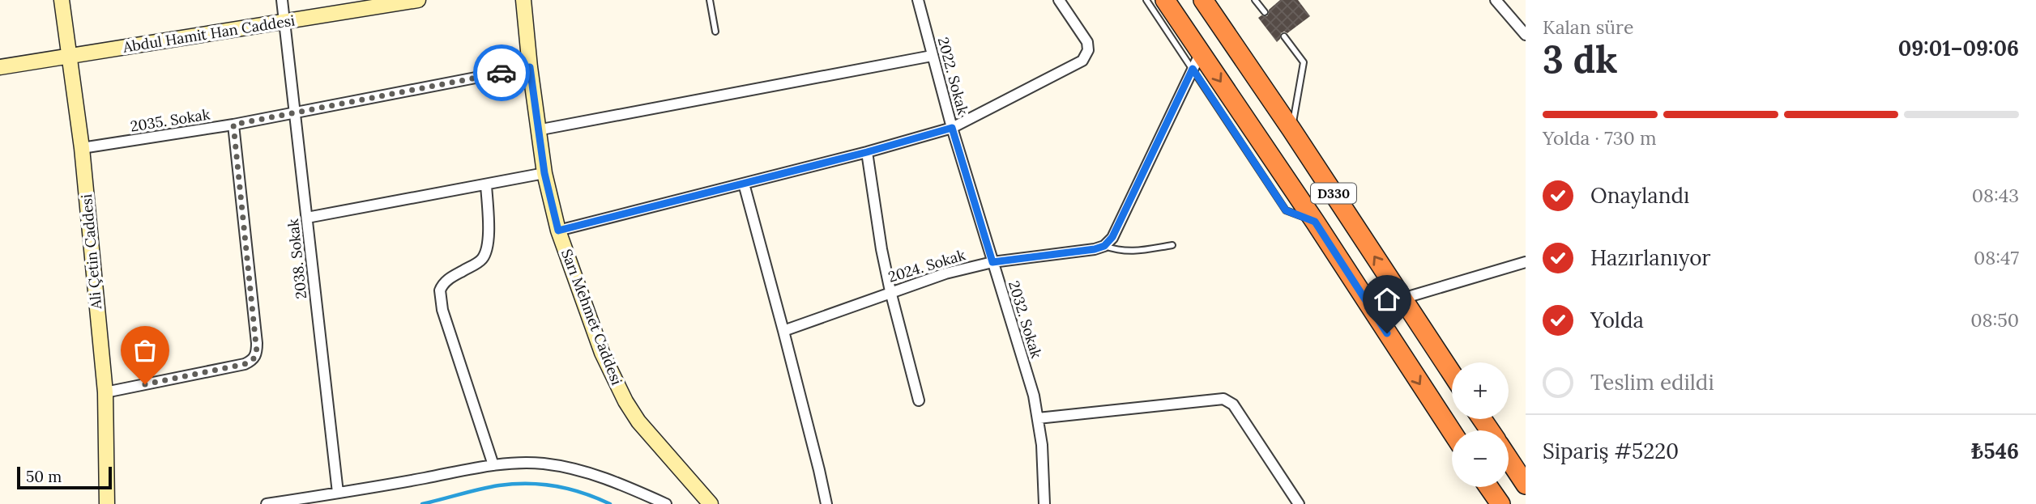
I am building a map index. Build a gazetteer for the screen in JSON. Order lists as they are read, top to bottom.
{
  "streets": {
    "highway": ["D330"],
    "street": [
      "Abdul Hamit Han Caddesi",
      "2022. Sokak",
      "2035. Sokak",
      "Ali Çetin Caddesi",
      "2038. Sokak",
      "2024. Sokak",
      "Sarı Mehmet Caddesi",
      "2032. Sokak"
    ]
  },
  "crossings": [
    ["Abdul Hamit Han Caddesi", "Ali Çetin Caddesi"],
    ["Abdul Hamit Han Caddesi", "2038. Sokak"],
    ["2022. Sokak", "Sarı Mehmet Caddesi"],
    ["2022. Sokak", "2032. Sokak"],
    ["2035. Sokak", "Ali Çetin Caddesi"],
    ["2035. Sokak", "2038. Sokak"],
    ["2035. Sokak", "Sarı Mehmet Caddesi"],
    ["2024. Sokak", "2032. Sokak"]
  ],
  "scale_bar": "50 m",
  "page": {
    "heading": ["3 dk", "Kalan süre", "09:01–09:06"],
    "panel": ["Sipariş #5220", "₺546"],
    "bar": "Yolda · 730 m",
    "list": [
      ["Onaylandı", "08:43"],
      ["Hazırlanıyor", "08:47"],
      ["Yolda", "08:50"],
      "Teslim edildi"
    ],
    "map_buttons": ["+", "−"],
    "scale": "50 m"
  }
}
